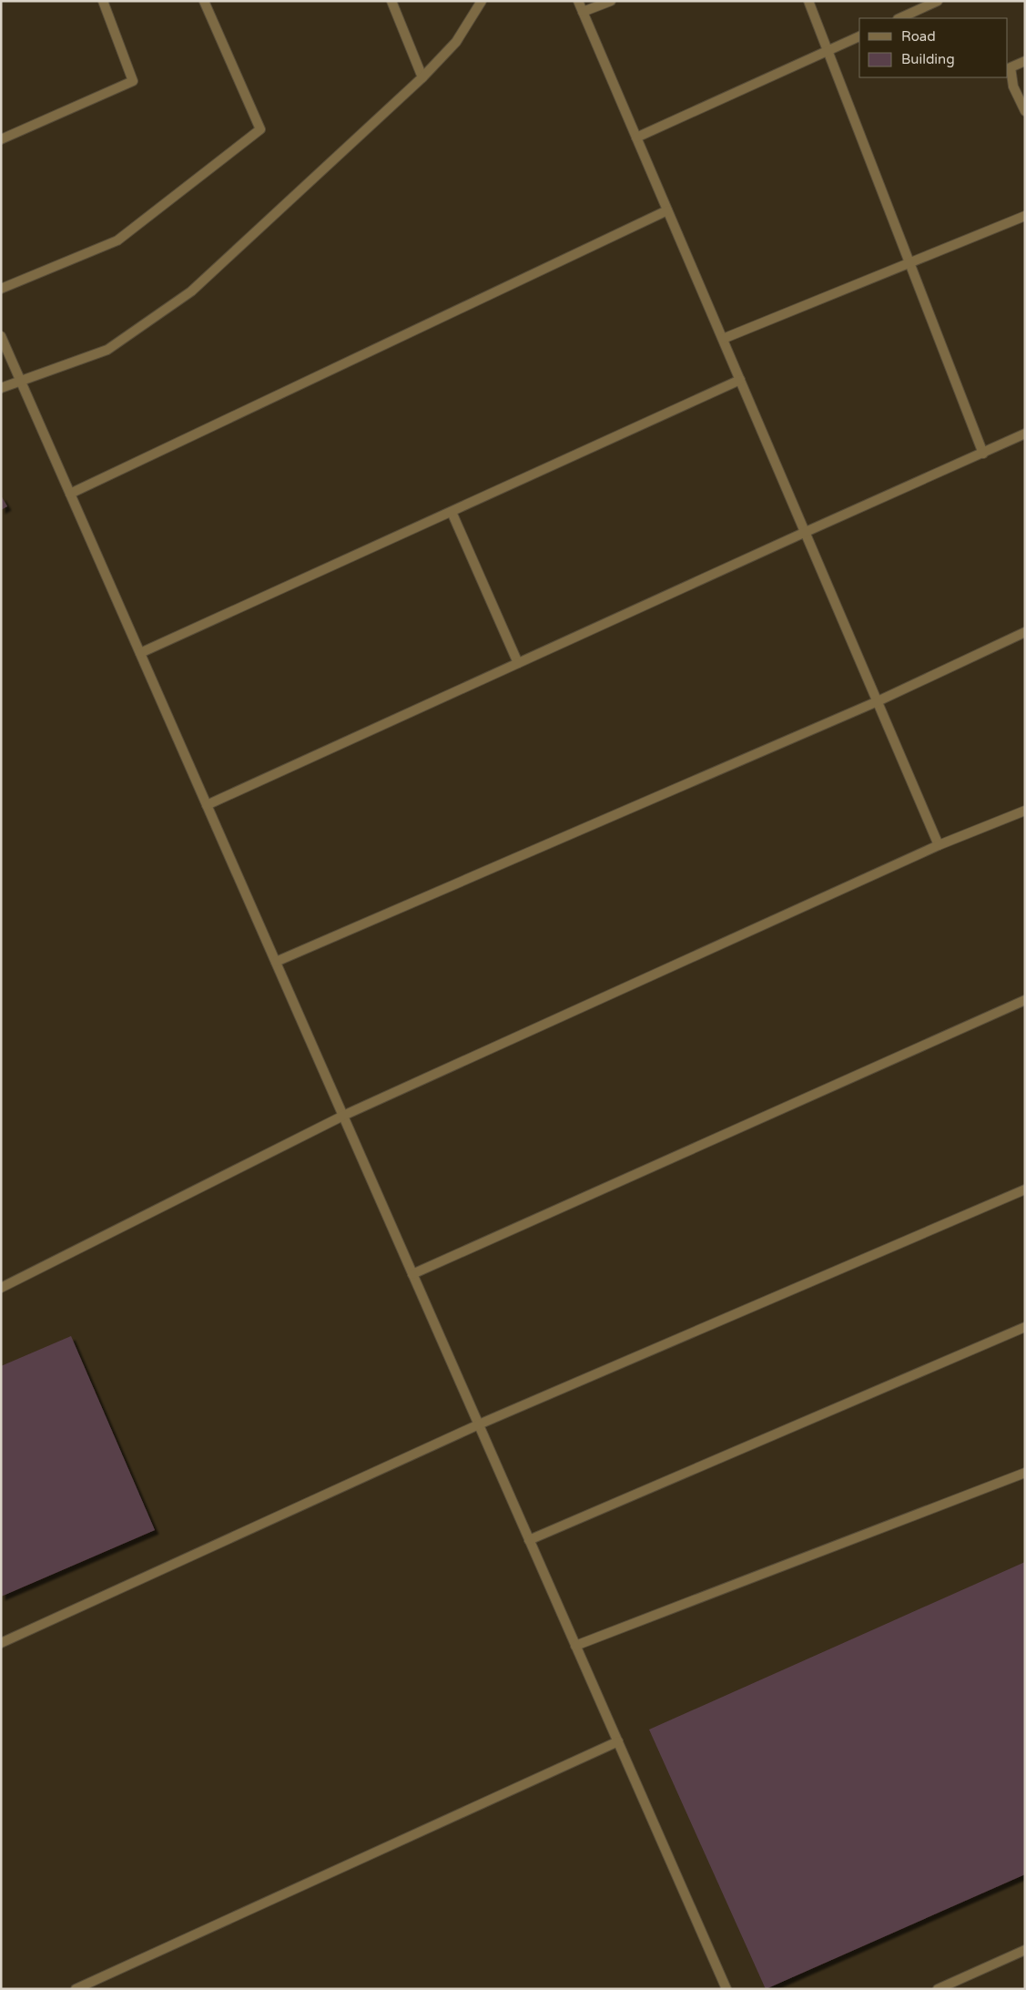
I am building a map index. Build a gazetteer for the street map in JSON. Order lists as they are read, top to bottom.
{
  "legend": ["Road", "Building"]
}
